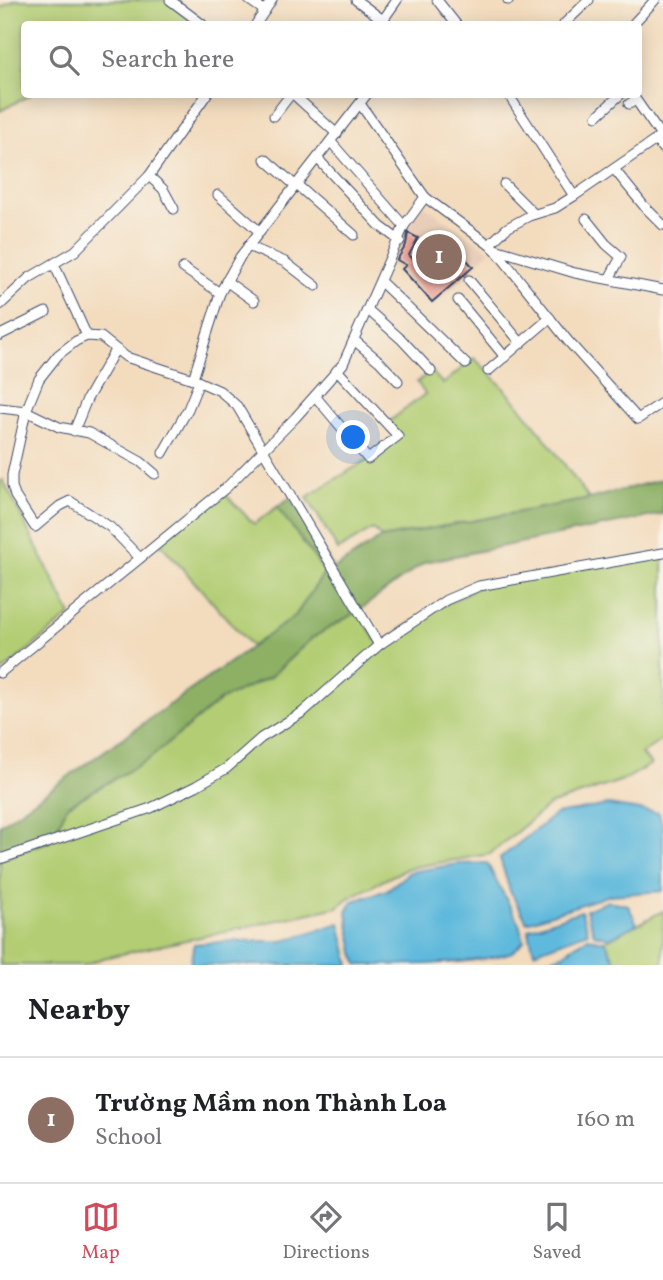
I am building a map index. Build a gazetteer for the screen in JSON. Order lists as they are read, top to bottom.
{
  "page": {
    "search": "Search here",
    "pins": "1",
    "heading": "Nearby",
    "list": [
      {
        "mark": "1",
        "name": "Trường Mầm non Thành Loa",
        "note": "School",
        "value": "160 m"
      }
    ],
    "nav": ["Map", "Directions", "Saved"]
  }
}
